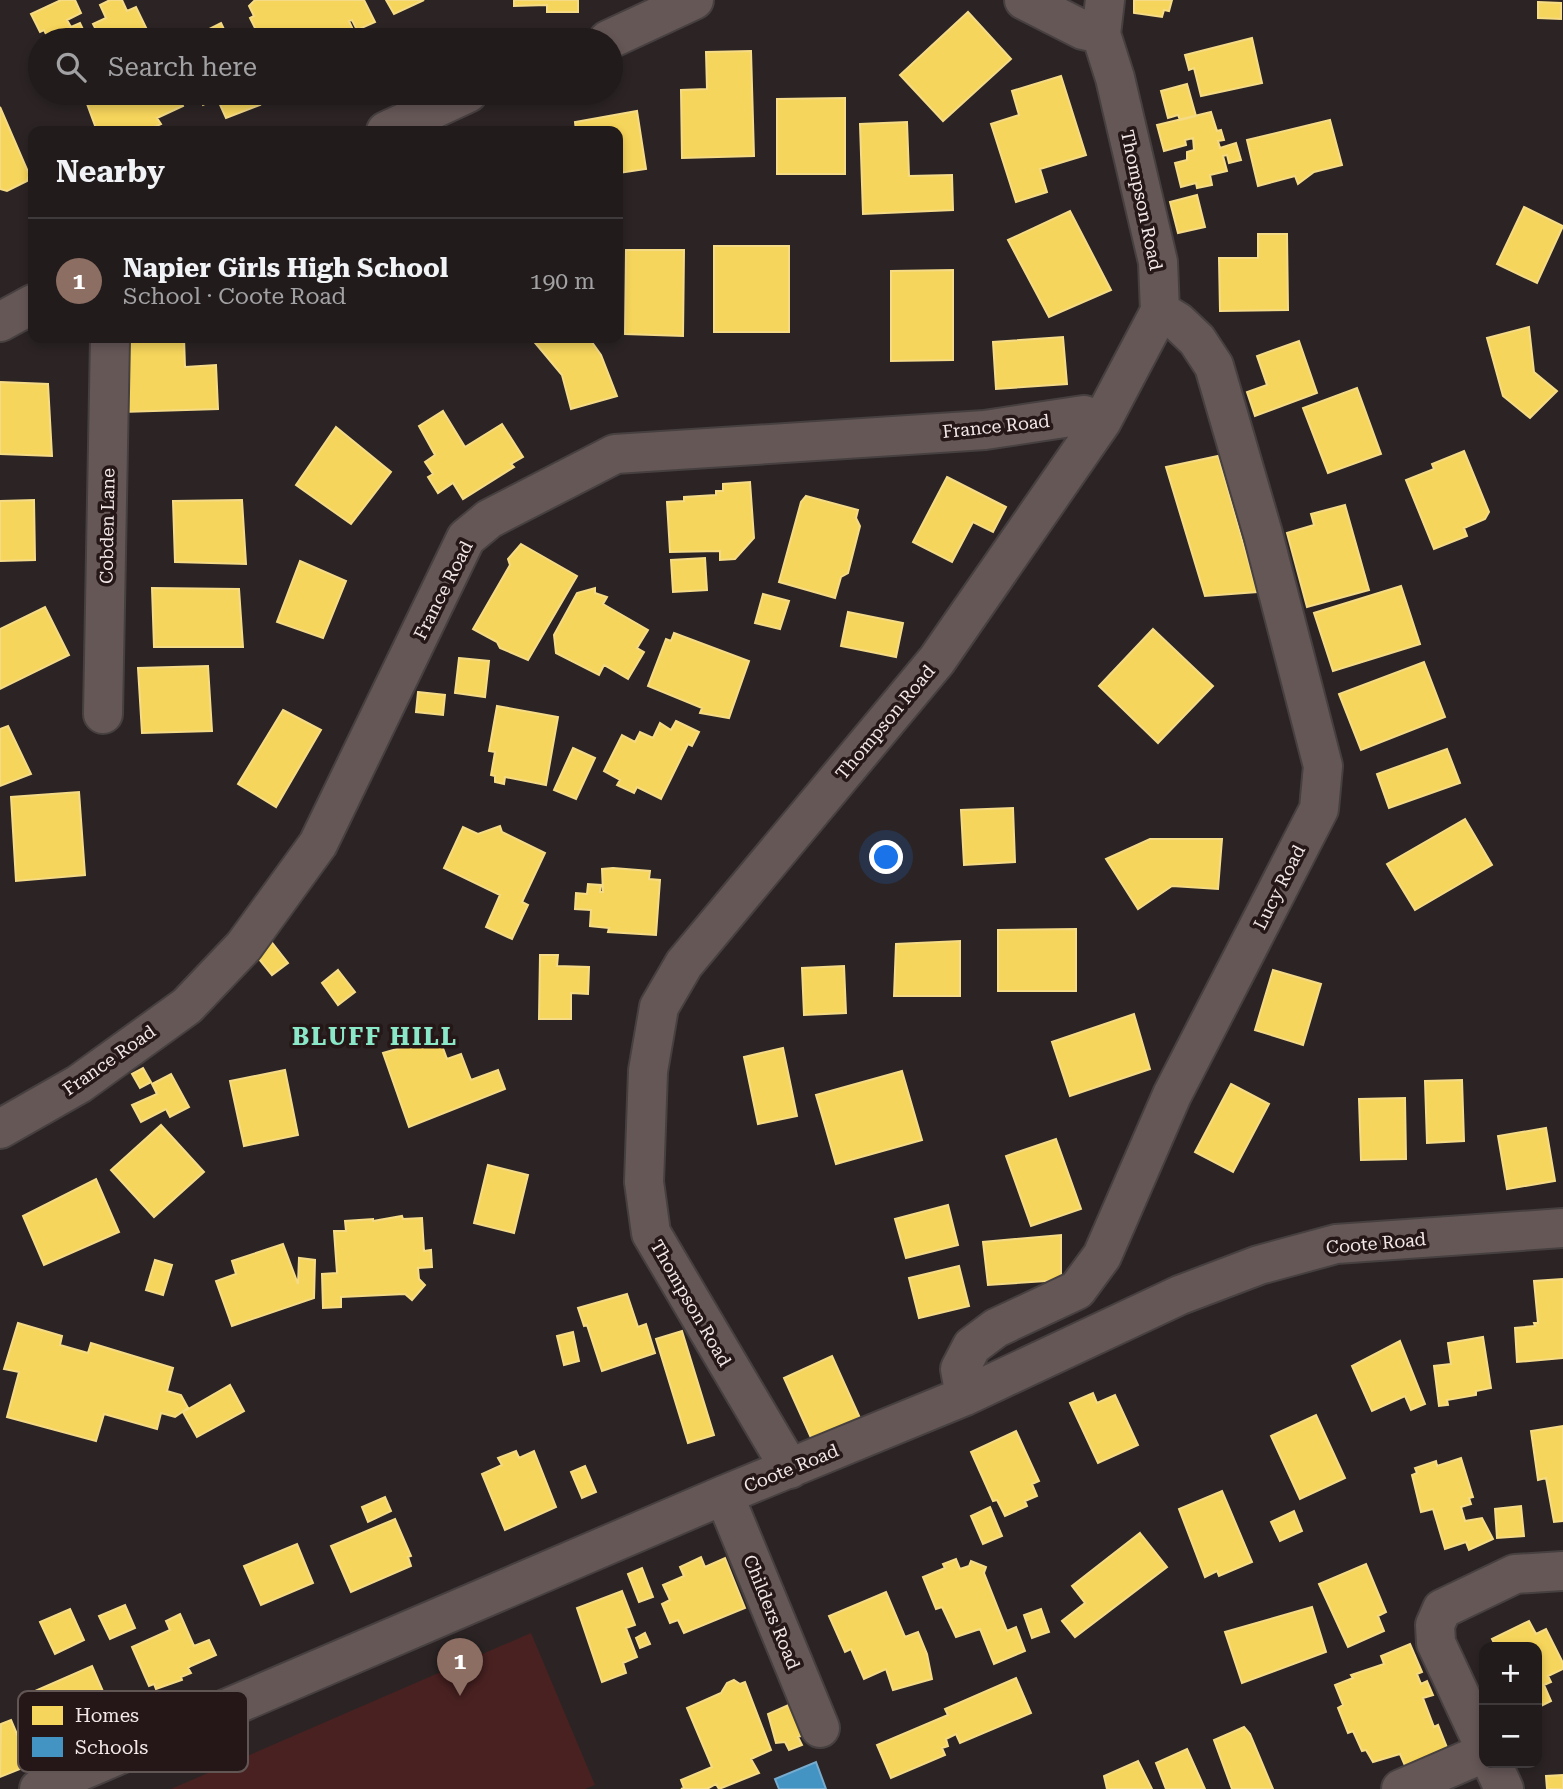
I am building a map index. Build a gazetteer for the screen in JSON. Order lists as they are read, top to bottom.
{
  "streets": {
    "street": [
      "Thompson Road",
      "France Road",
      "Cobden Lane",
      "Lucy Road",
      "Coote Road",
      "Childers Road"
    ]
  },
  "crossings": [
    ["Thompson Road", "France Road"],
    ["Thompson Road", "Lucy Road"],
    ["Thompson Road", "Coote Road"],
    ["Lucy Road", "Coote Road"],
    ["Coote Road", "Childers Road"]
  ],
  "districts": ["BLUFF HILL"],
  "legend": ["Homes", "Schools"],
  "page": {
    "search": "Search here",
    "heading": "Nearby",
    "list": [
      {
        "mark": "1",
        "name": "Napier Girls High School",
        "note": "School · Coote Road",
        "value": "190 m"
      }
    ],
    "pins": "1",
    "map_buttons": ["+", "−"]
  }
}
